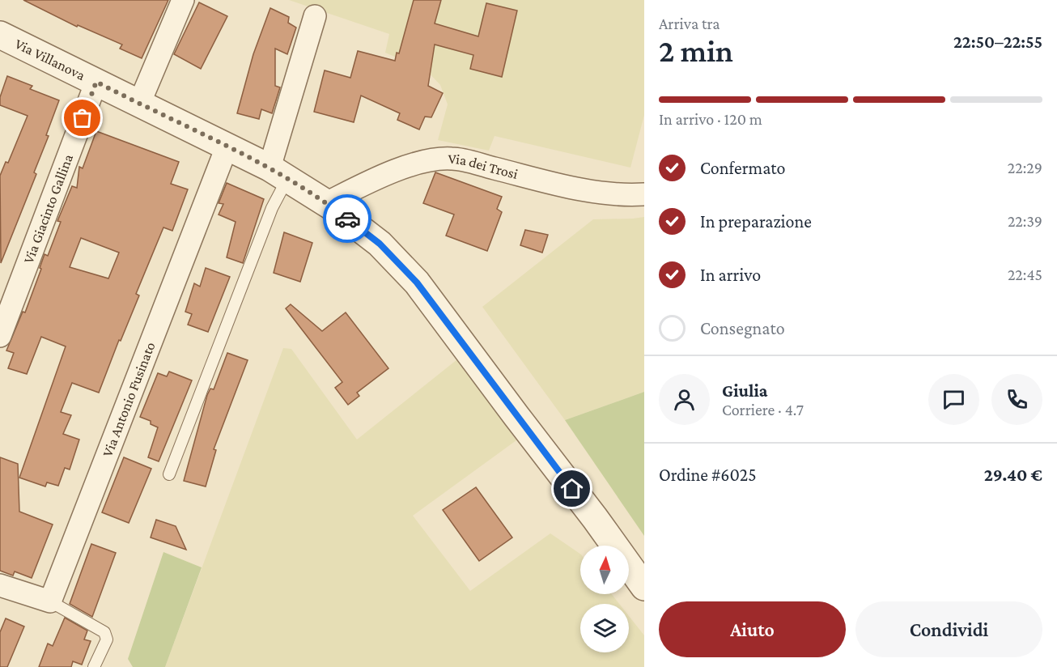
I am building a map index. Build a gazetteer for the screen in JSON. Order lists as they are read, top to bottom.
{
  "streets": {
    "street": [
      "Via Villanova",
      "Via dei Trosi",
      "Via Giacinto Gallina",
      "Via Antonio Fusinato"
    ]
  },
  "crossings": [
    ["Via Villanova", "Via dei Trosi"],
    ["Via Villanova", "Via Giacinto Gallina"],
    ["Via Villanova", "Via Antonio Fusinato"]
  ],
  "north": "top",
  "page": {
    "heading": ["2 min", "Arriva tra", "22:50–22:55"],
    "panel": [
      "Giulia",
      "Corriere · 4.7",
      "Ordine #6025",
      "29.40 €"
    ],
    "bar": "In arrivo · 120 m",
    "list": [
      ["Confermato", "22:29"],
      ["In preparazione", "22:39"],
      ["In arrivo", "22:45"],
      "Consegnato"
    ],
    "buttons": ["Aiuto", "Condividi"]
  }
}
